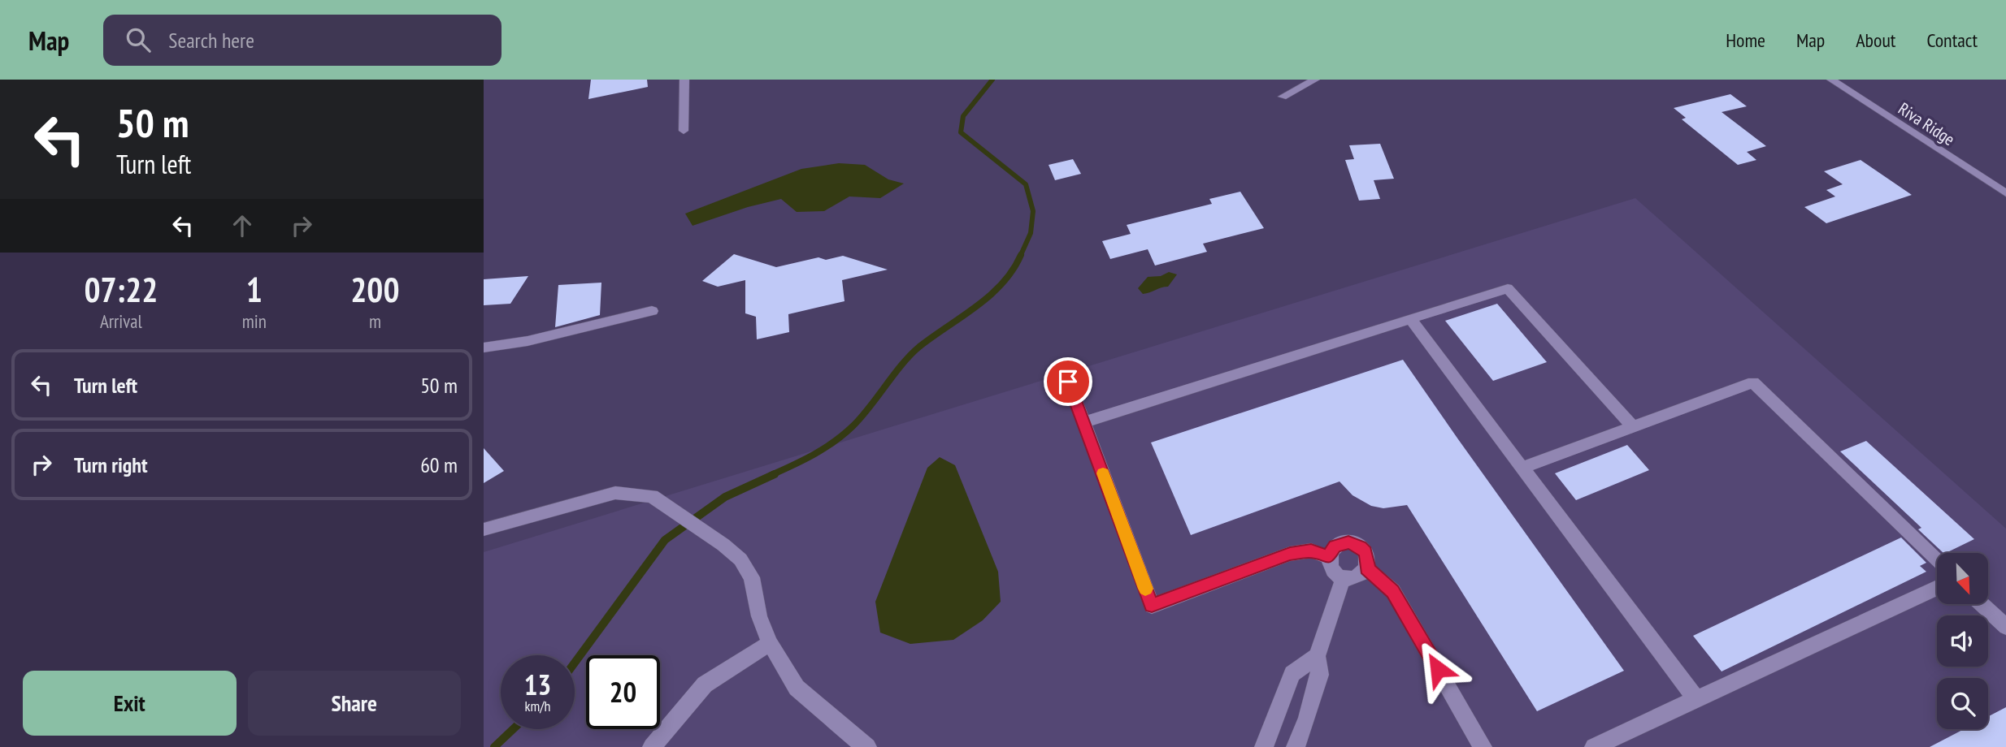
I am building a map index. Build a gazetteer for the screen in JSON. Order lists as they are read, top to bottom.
{
  "streets": {
    "street": ["Riva Ridge"]
  },
  "north": "bottom right",
  "page": {
    "header": "Map",
    "search": "Search here",
    "nav": [
      "Home",
      "Map",
      "About",
      "Contact"
    ],
    "turn": ["50 m", "Turn left"],
    "eta": [
      "07:22",
      "Arrival",
      "1",
      "min",
      "200",
      "m"
    ],
    "list": [
      {
        "name": "Turn left",
        "value": "50 m"
      },
      {
        "name": "Turn right",
        "value": "60 m"
      }
    ],
    "speed": "13 km/h",
    "limit": "20",
    "buttons": ["Exit", "Share"]
  }
}
